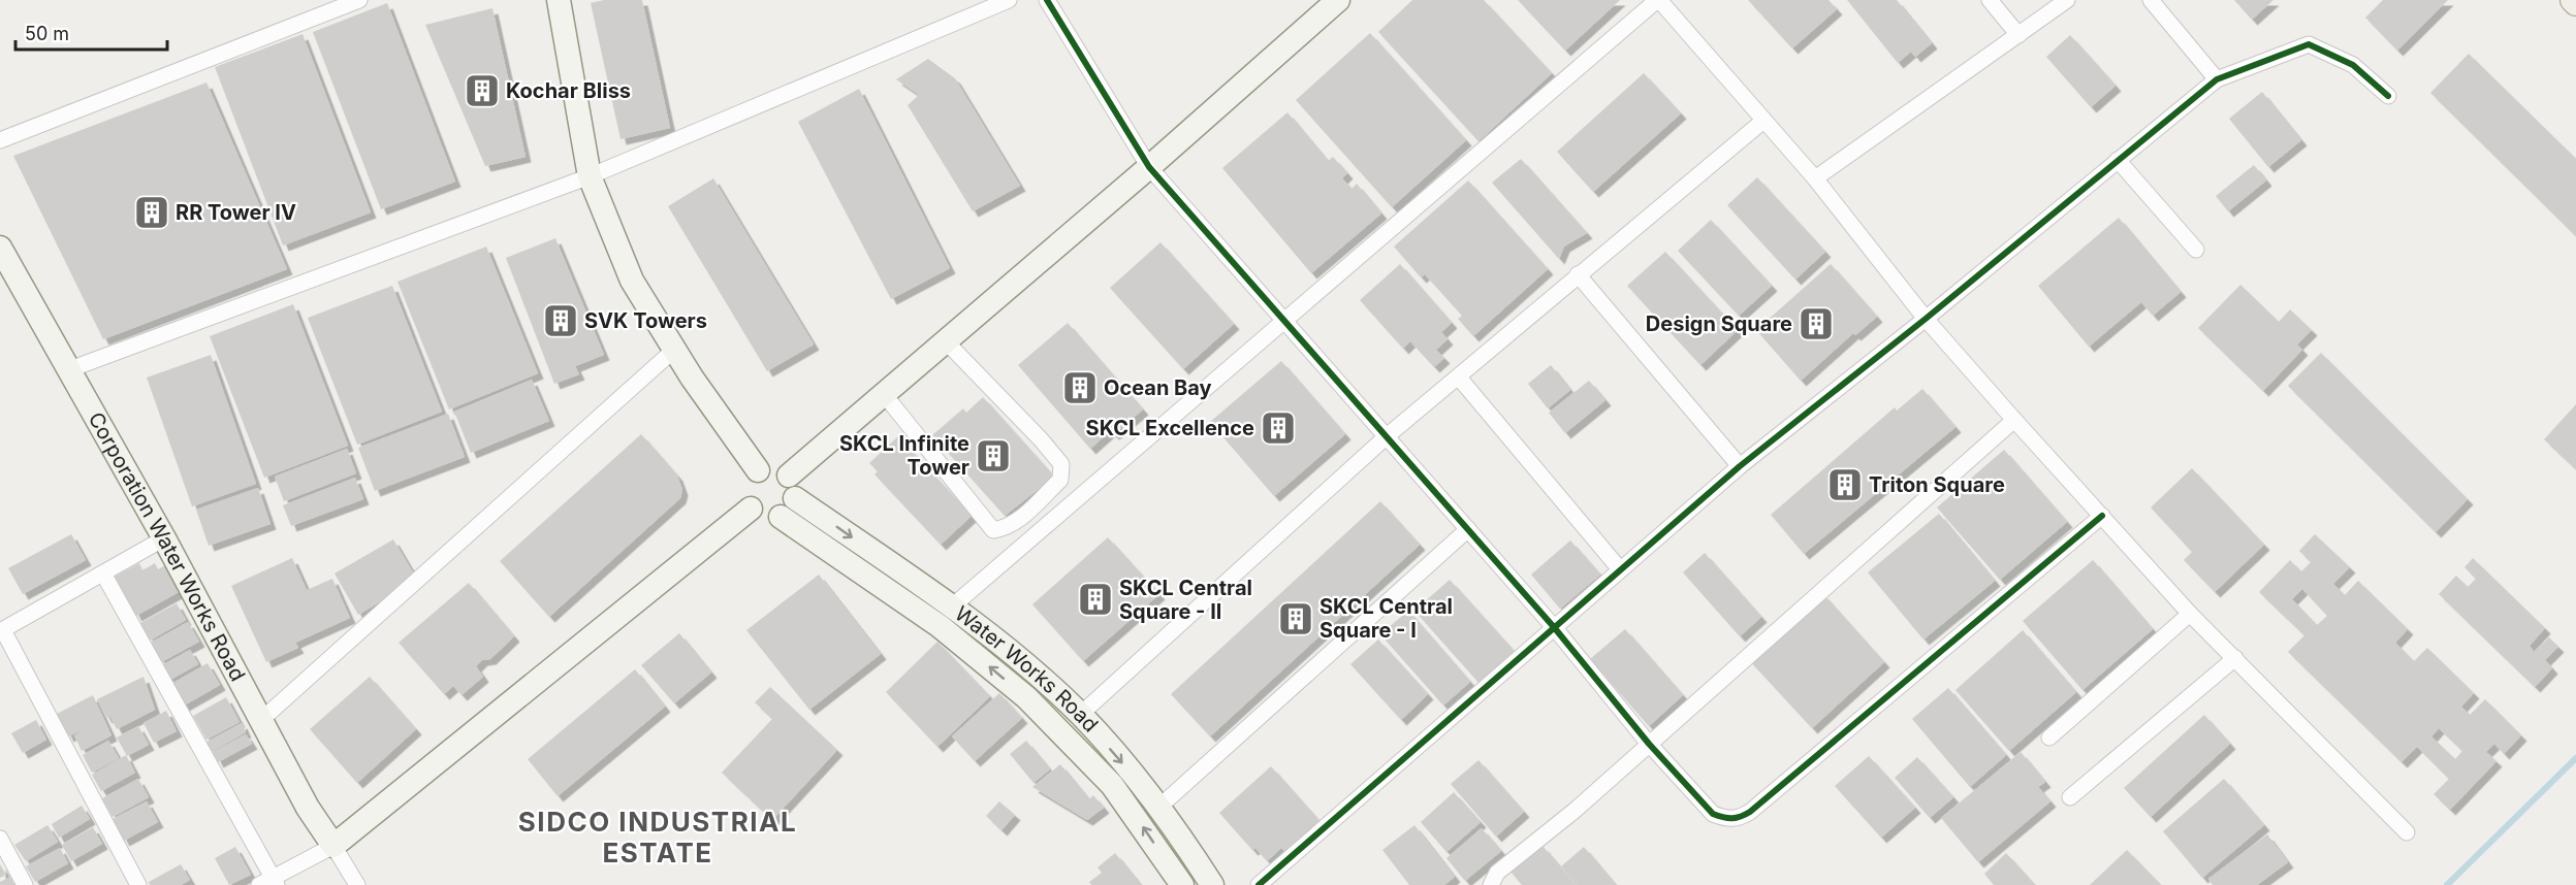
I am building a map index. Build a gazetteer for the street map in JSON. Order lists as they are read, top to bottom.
{
  "streets": {
    "street": ["Corporation Water Works Road", "Water Works Road"]
  },
  "districts": ["SIDCO INDUSTRIAL ESTATE"],
  "places": {
    "building": [
      "Kochar Bliss",
      "RR Tower IV",
      "SVK Towers",
      "Design Square",
      "Ocean Bay",
      "SKCL Excellence",
      "SKCL Infinite Tower",
      "Triton Square",
      "SKCL Central Square - II",
      "SKCL Central Square - I"
    ]
  },
  "scale_bar": "50 m"
}
